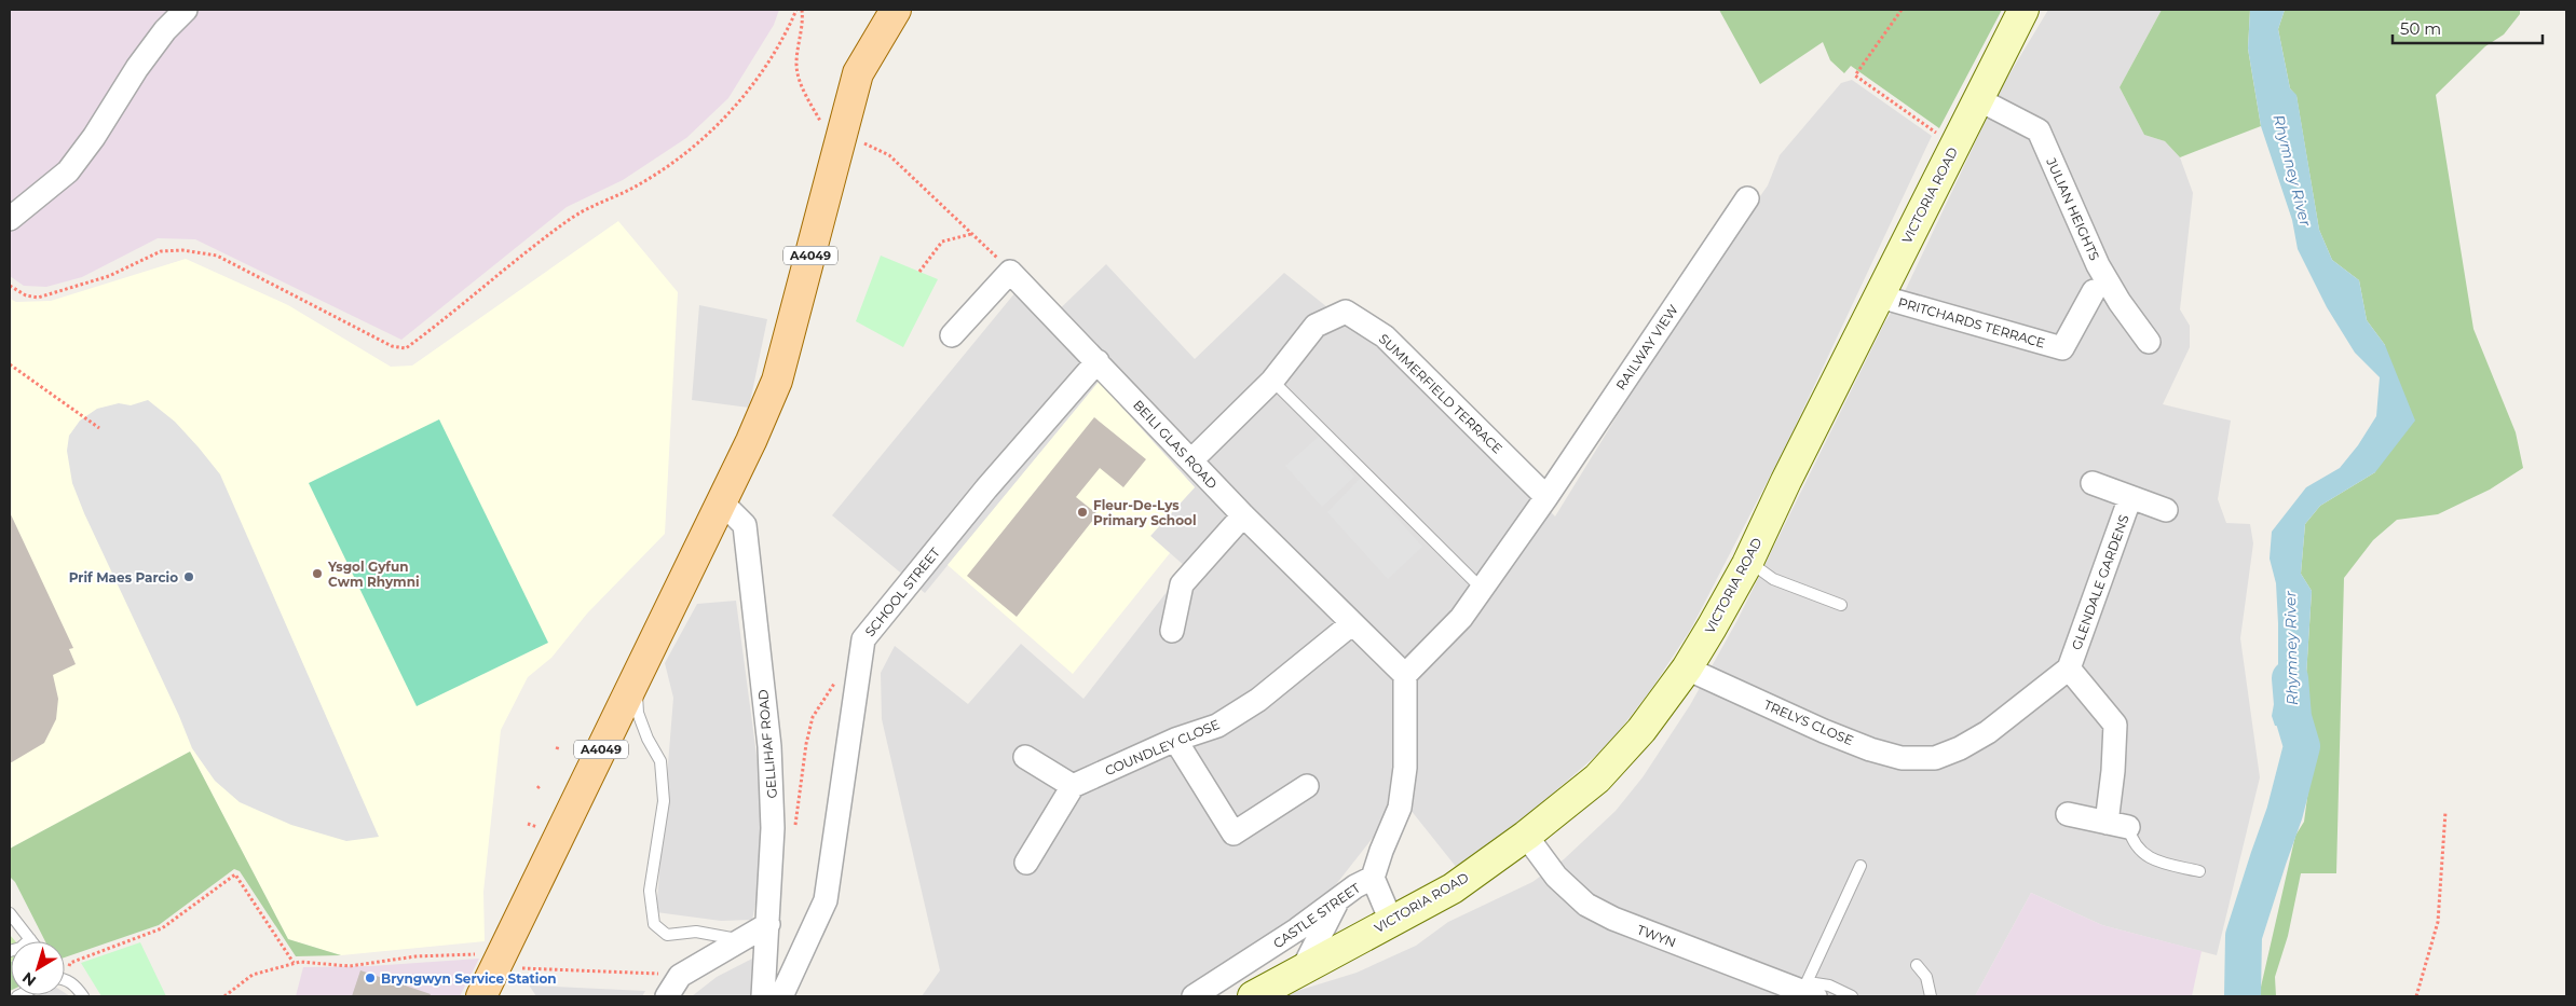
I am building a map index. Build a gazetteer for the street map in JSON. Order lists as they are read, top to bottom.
{
  "streets": {
    "main road": ["VICTORIA ROAD", "A4049"],
    "street": [
      "JULIAN HEIGHTS",
      "PRITCHARDS TERRACE",
      "RAILWAY VIEW",
      "SUMMERFIELD TERRACE",
      "BEILI GLAS ROAD",
      "GLENDALE GARDENS",
      "SCHOOL STREET",
      "TRELYS CLOSE",
      "GELLIHAF ROAD",
      "COUNDLEY CLOSE",
      "CASTLE STREET",
      "TWYN"
    ]
  },
  "crossings": [
    ["VICTORIA ROAD", "JULIAN HEIGHTS"],
    ["VICTORIA ROAD", "PRITCHARDS TERRACE"],
    ["VICTORIA ROAD", "TRELYS CLOSE"],
    ["VICTORIA ROAD", "TWYN"],
    ["A4049", "GELLIHAF ROAD"],
    ["RAILWAY VIEW", "SUMMERFIELD TERRACE"],
    ["RAILWAY VIEW", "BEILI GLAS ROAD"],
    ["RAILWAY VIEW", "CASTLE STREET"],
    ["SUMMERFIELD TERRACE", "BEILI GLAS ROAD"],
    ["BEILI GLAS ROAD", "SCHOOL STREET"],
    ["BEILI GLAS ROAD", "COUNDLEY CLOSE"],
    ["BEILI GLAS ROAD", "CASTLE STREET"],
    ["GLENDALE GARDENS", "TRELYS CLOSE"]
  ],
  "water": ["Rhymney River"],
  "places": [
    "Fleur-De-Lys Primary School",
    "Ysgol Gyfun Cwm Rhymni",
    "Prif Maes Parcio",
    "Bryngwyn Service Station"
  ],
  "scale_bar": "50 m",
  "north": "bottom left"
}
